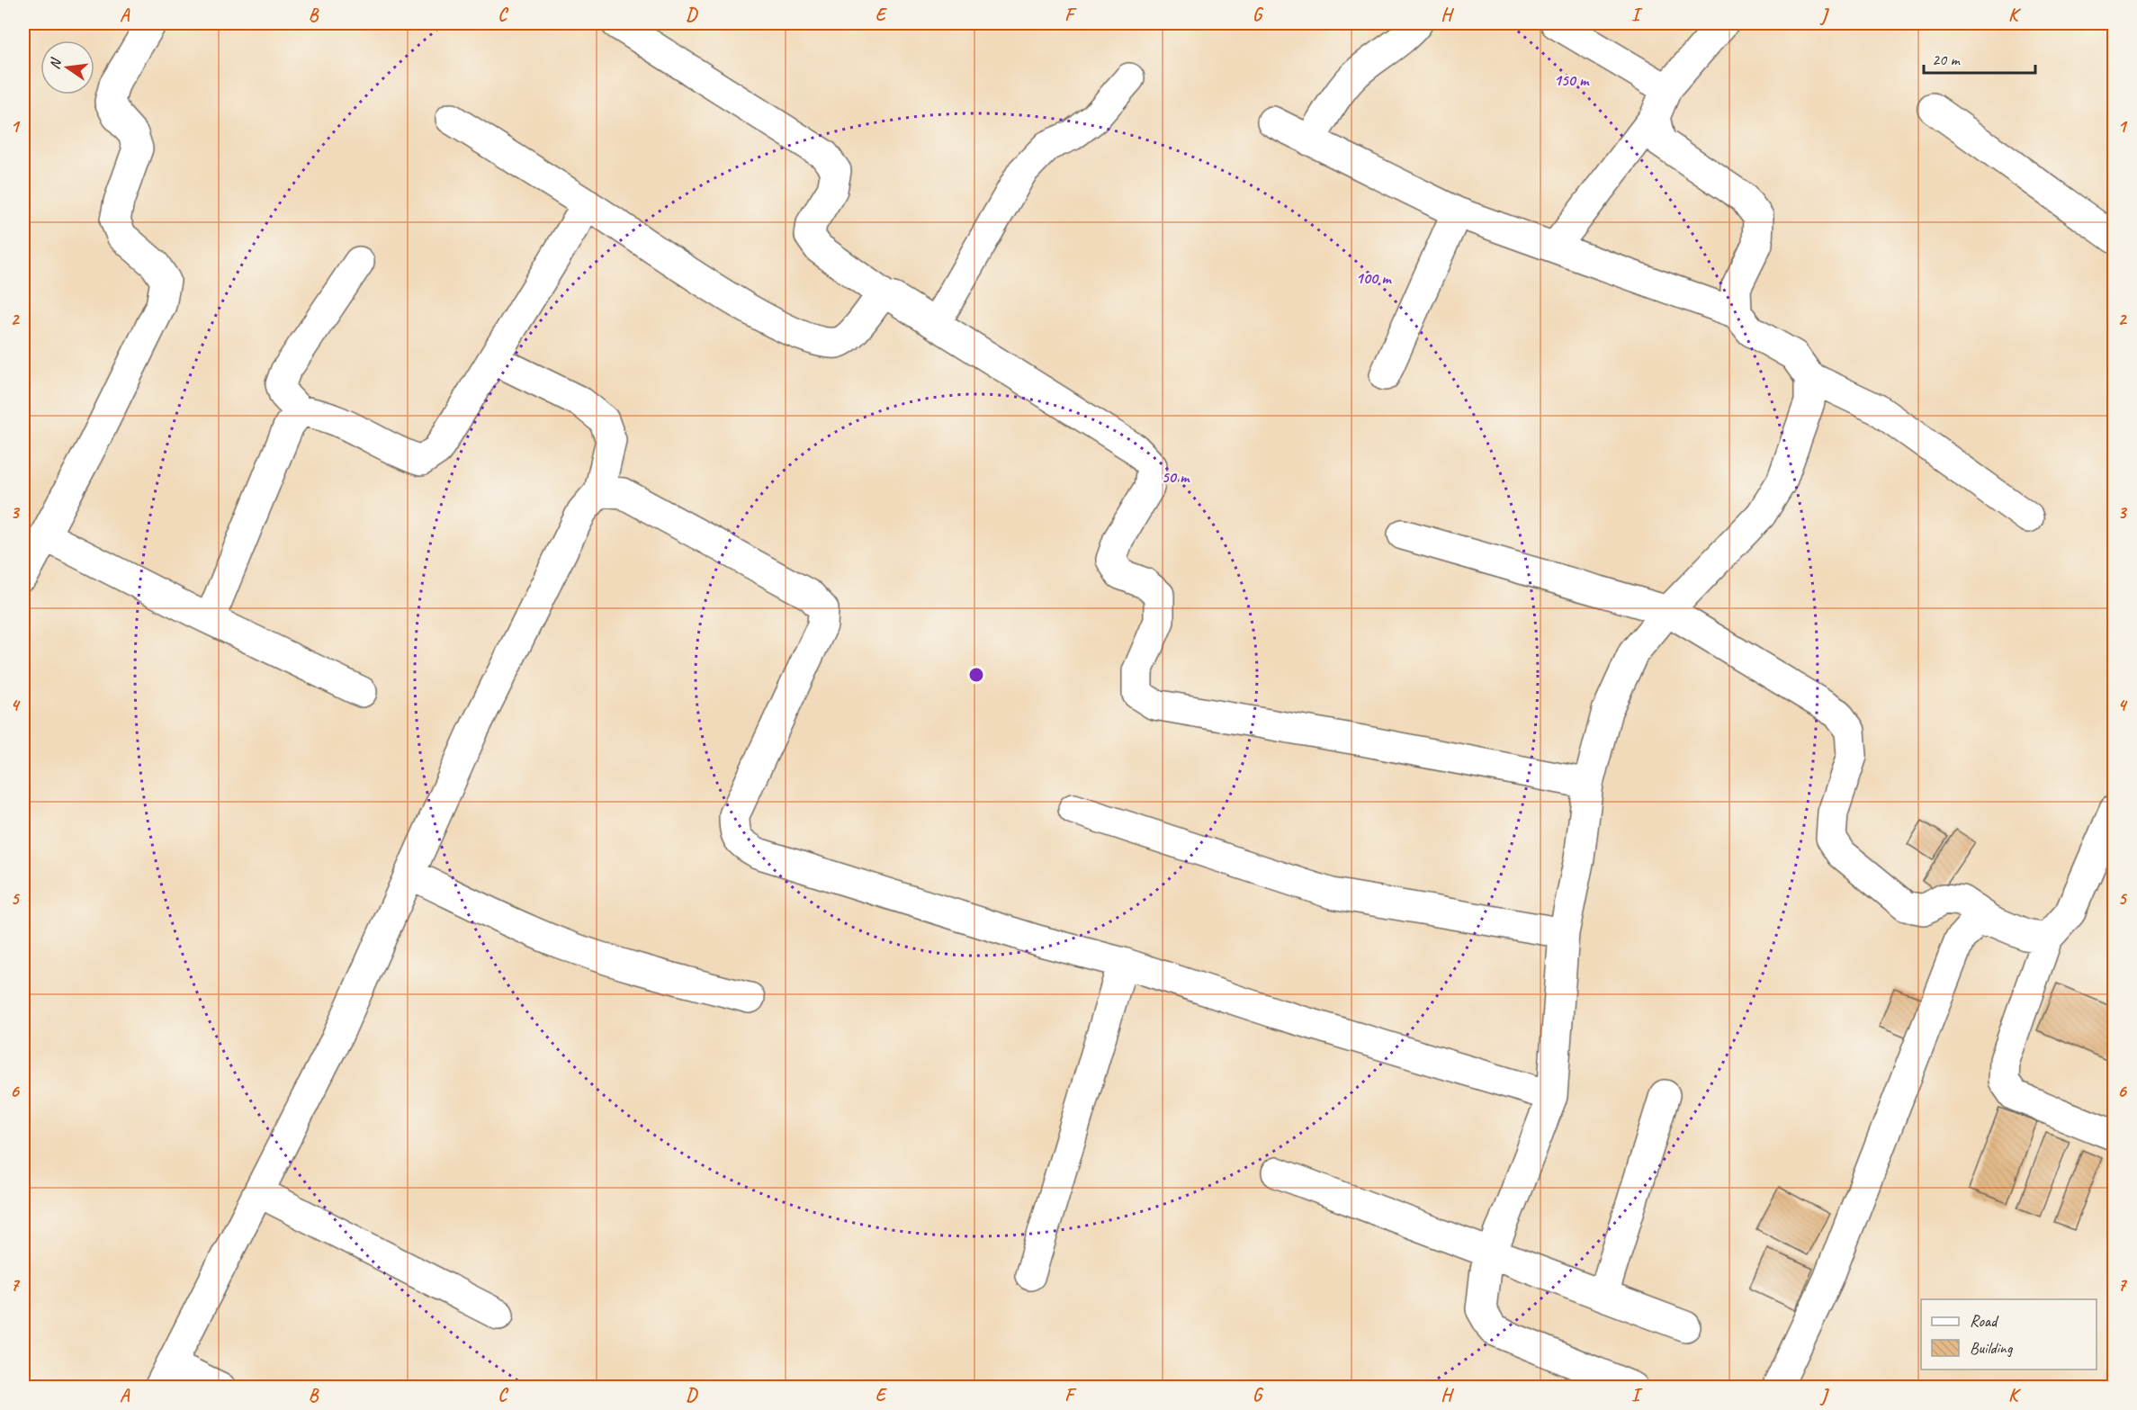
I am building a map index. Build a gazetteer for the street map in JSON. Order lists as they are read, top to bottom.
{
  "legend": ["Road", "Building"],
  "scale_bar": "20 m",
  "north": "left",
  "grid": {
    "columns": [
      "A",
      "B",
      "C",
      "D",
      "E",
      "F",
      "G",
      "H",
      "I",
      "J",
      "K"
    ],
    "rows": [
      "1",
      "2",
      "3",
      "4",
      "5",
      "6",
      "7"
    ]
  },
  "rings": ["150 m", "100 m", "50 m"]
}
